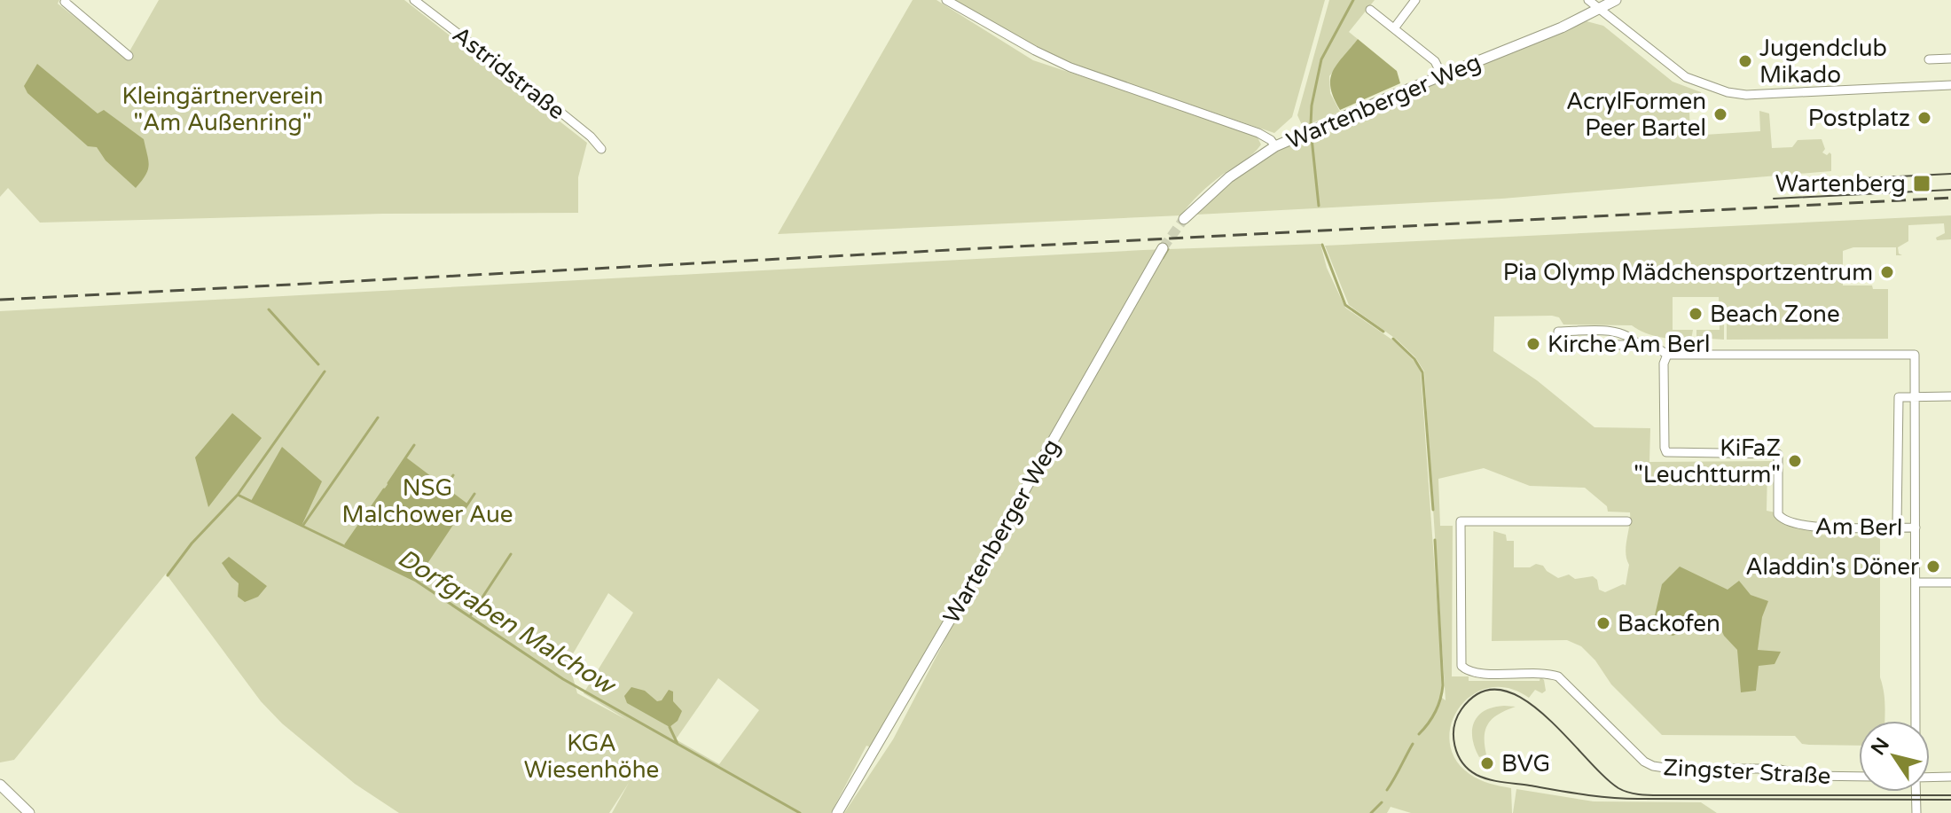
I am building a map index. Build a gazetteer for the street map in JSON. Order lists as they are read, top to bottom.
{
  "streets": {
    "main road": ["Wartenberger Weg"],
    "street": ["Astridstraße", "Am Berl", "Zingster Straße"]
  },
  "water": ["Dorfgraben Malchow"],
  "parks": ["Kleingärtnerverein \"Am Außenring\"", "NSG Malchower Aue", "KGA Wiesenhöhe"],
  "places": {
    "other": [
      "Jugendclub Mikado",
      "AcrylFormen Peer Bartel",
      "Postplatz",
      "Pia Olymp Mädchensportzentrum",
      "Beach Zone",
      "Kirche Am Berl",
      "KiFaZ \"Leuchtturm\"",
      "Aladdin's Döner",
      "Backofen",
      "BVG"
    ],
    "transit": ["Wartenberg"]
  },
  "north": "top left"
}
